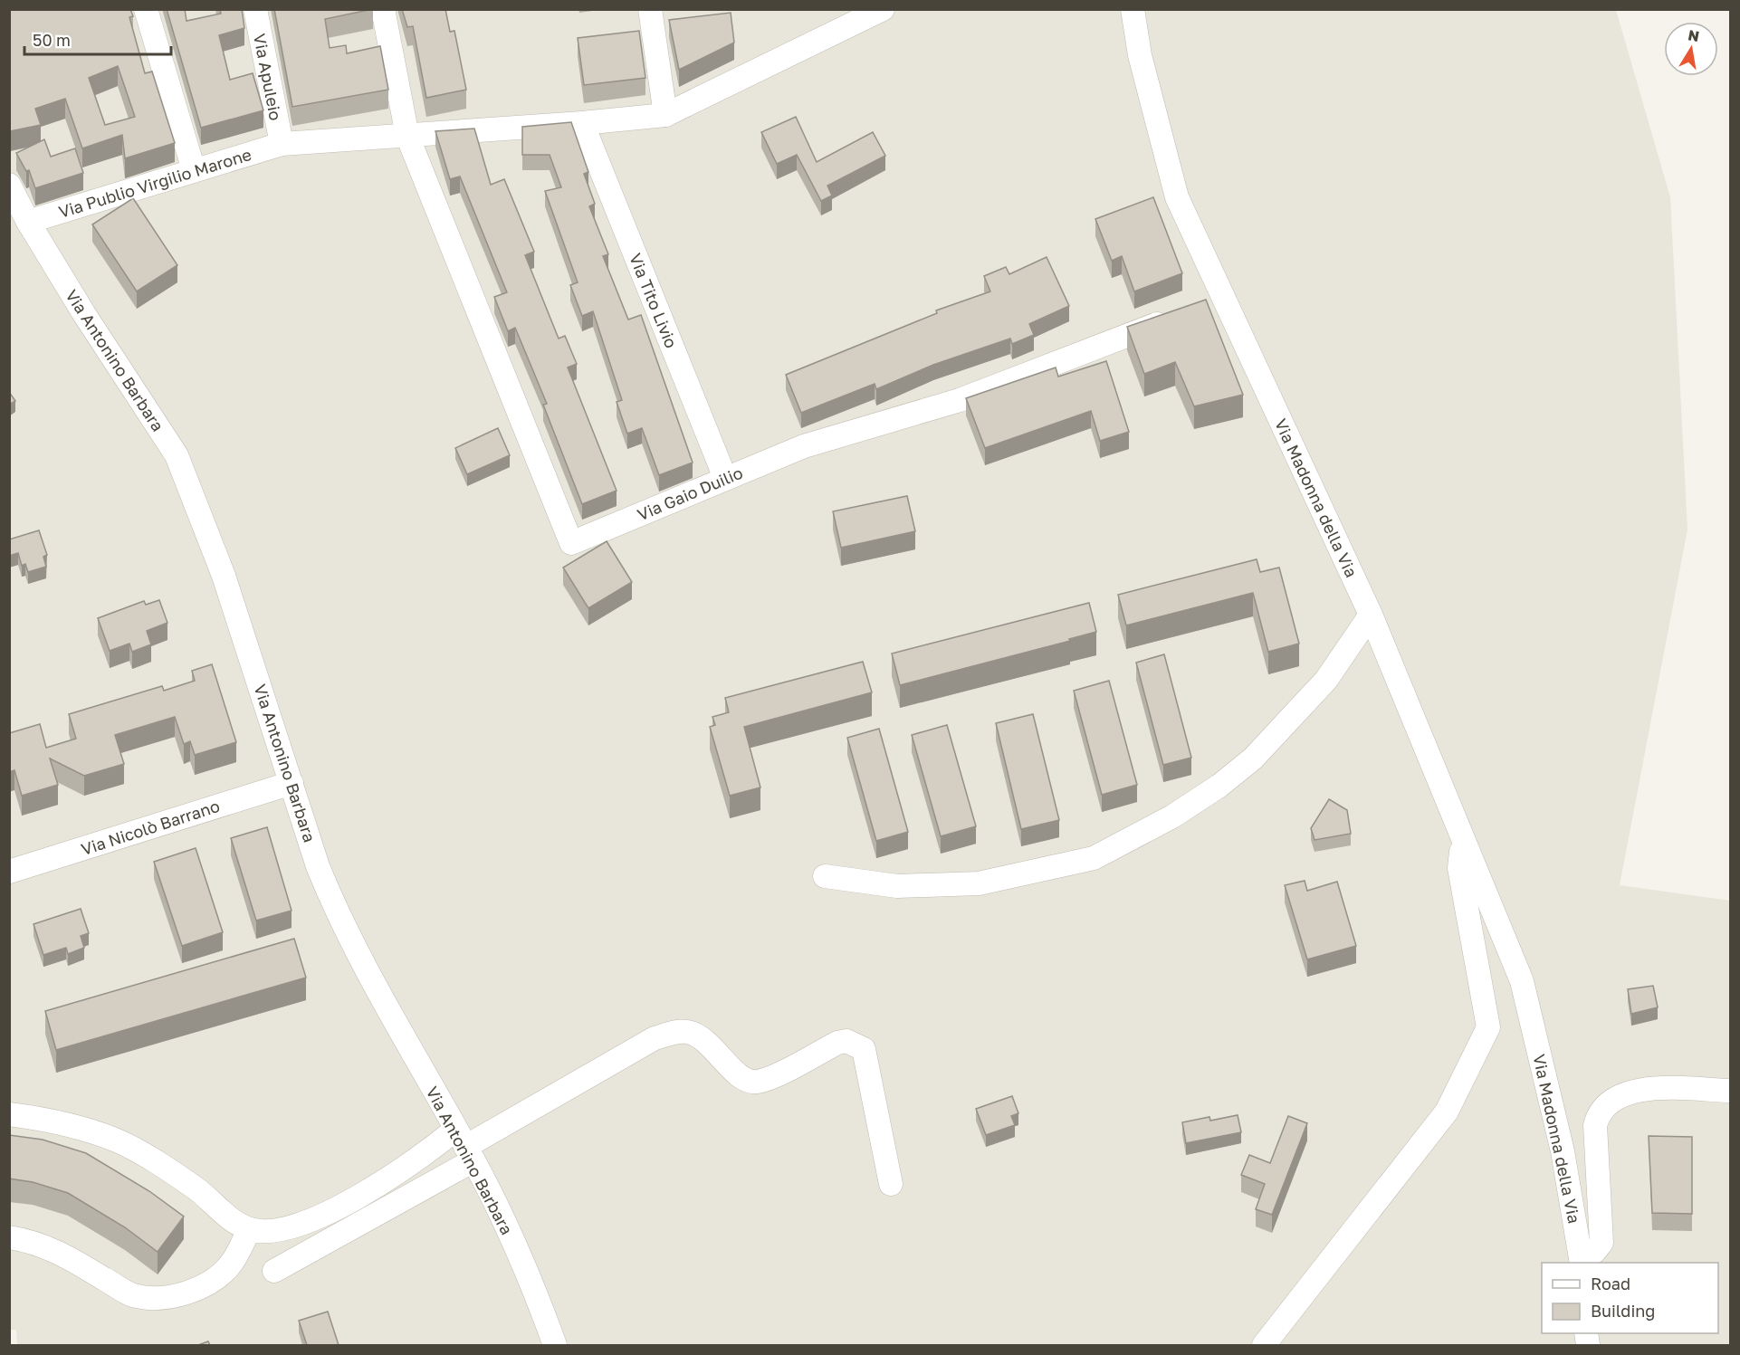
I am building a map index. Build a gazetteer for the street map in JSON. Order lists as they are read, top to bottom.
{
  "streets": {
    "street": [
      "Via Apuleio",
      "Via Publio Virgilio Marone",
      "Via Tito Livio",
      "Via Antonino Barbara",
      "Via Gaio Duilio",
      "Via Madonna della Via",
      "Via Nicolò Barrano"
    ]
  },
  "crossings": [
    ["Via Apuleio", "Via Publio Virgilio Marone"],
    ["Via Publio Virgilio Marone", "Via Tito Livio"],
    ["Via Publio Virgilio Marone", "Via Antonino Barbara"],
    ["Via Publio Virgilio Marone", "Via Gaio Duilio"],
    ["Via Tito Livio", "Via Gaio Duilio"],
    ["Via Antonino Barbara", "Via Nicolò Barrano"],
    ["Via Gaio Duilio", "Via Madonna della Via"]
  ],
  "legend": ["Road", "Building"],
  "scale_bar": "50 m",
  "north": "top"
}
